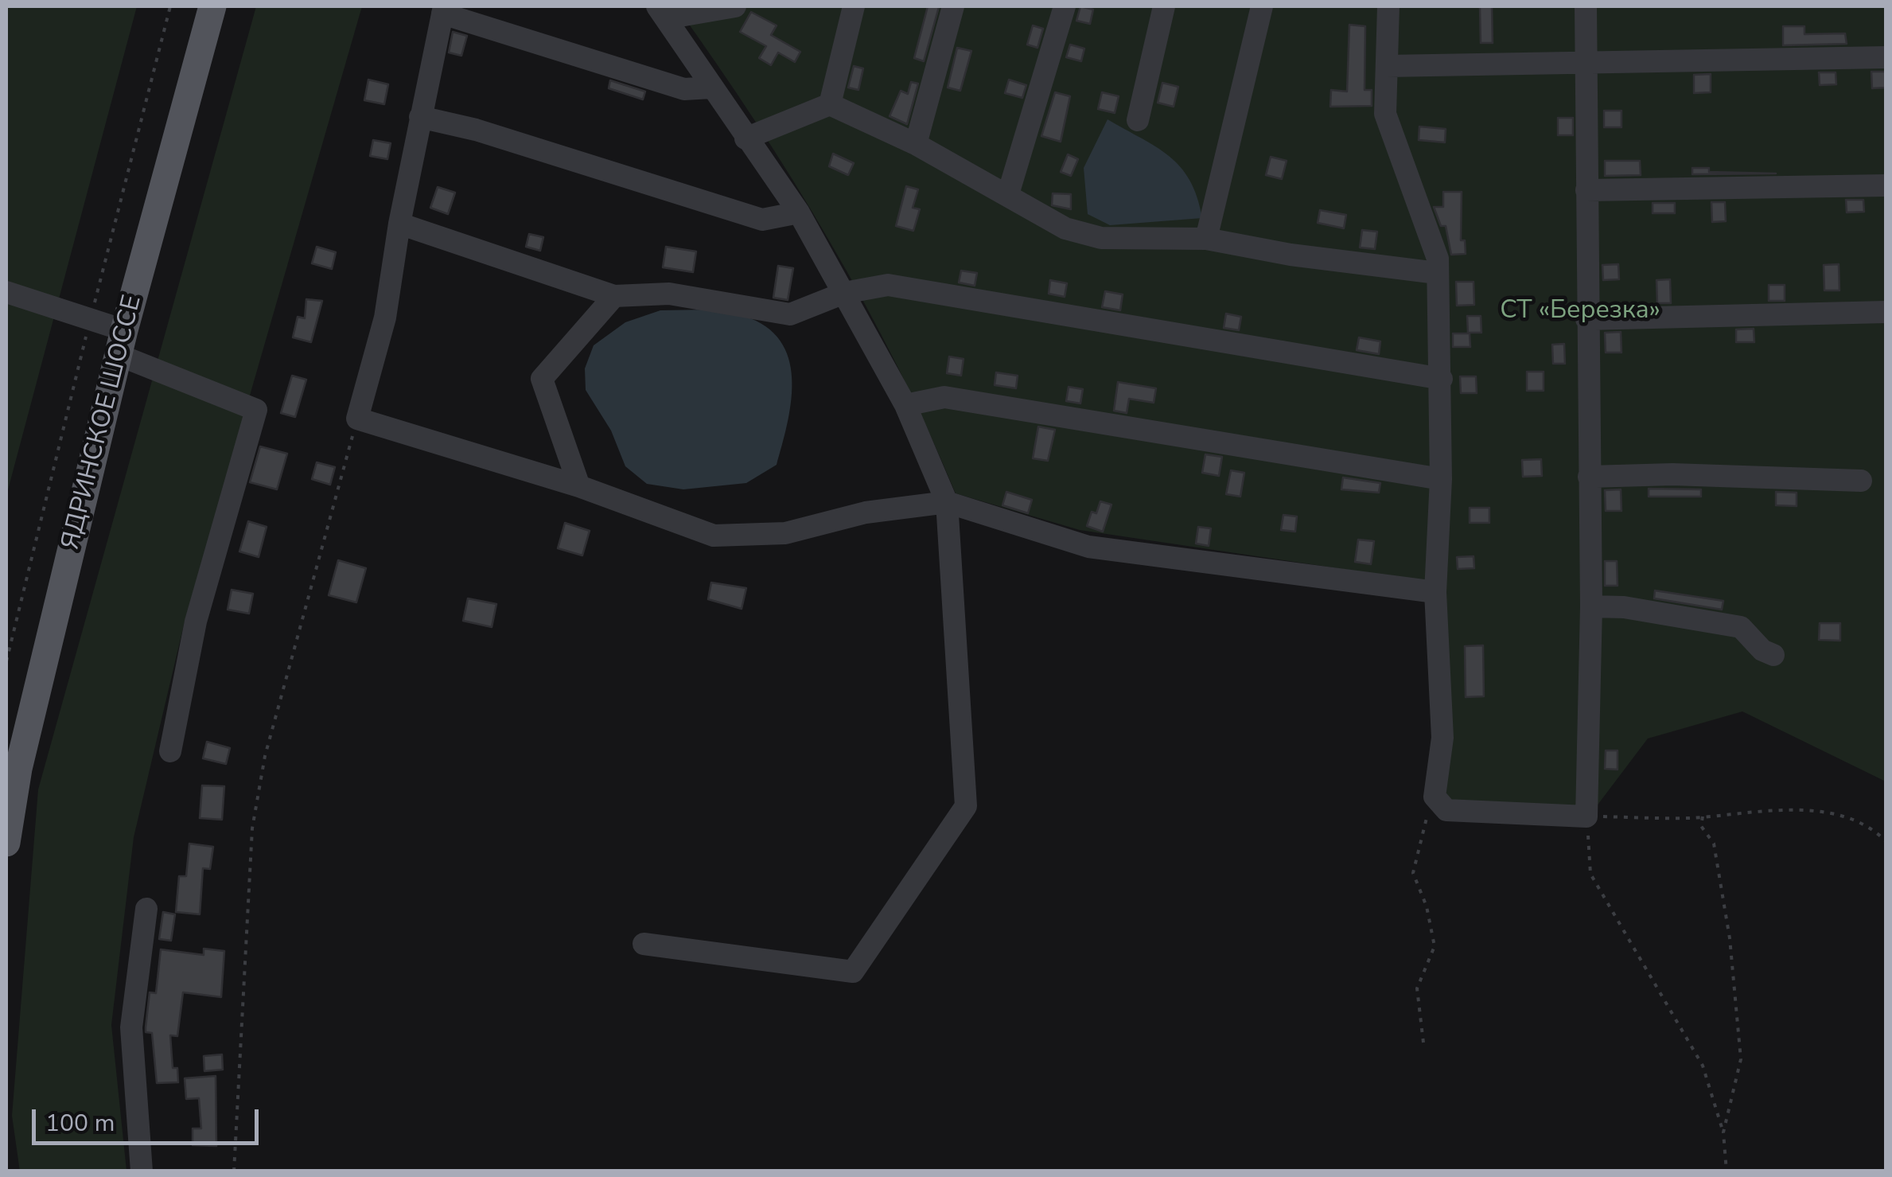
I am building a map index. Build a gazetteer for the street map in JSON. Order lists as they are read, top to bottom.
{
  "streets": {
    "main road": ["ЯДРИНСКОЕ ШОССЕ"]
  },
  "parks": ["СТ «Березка»"],
  "scale_bar": "100 m"
}
